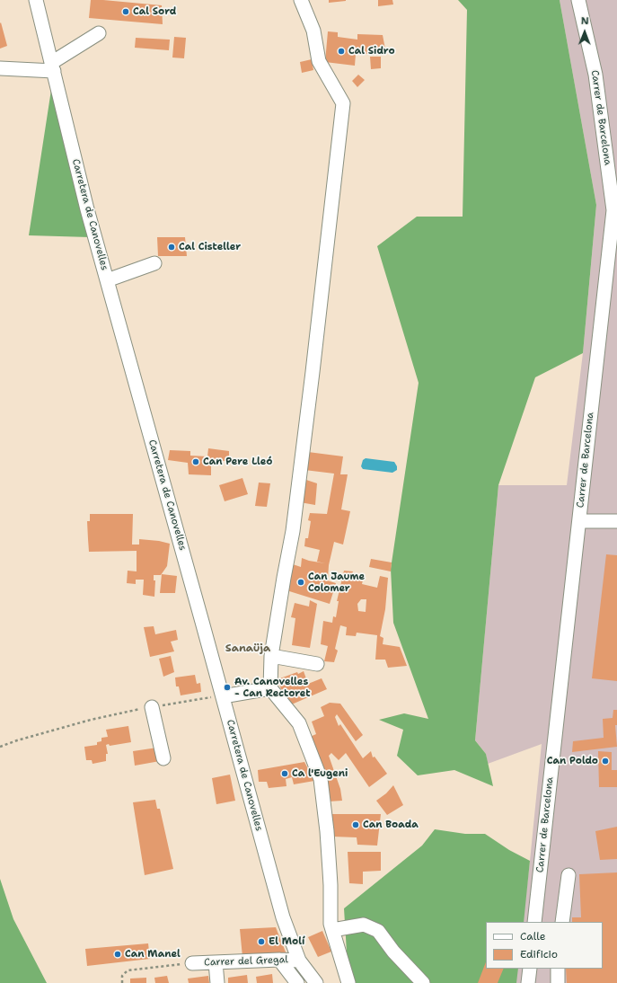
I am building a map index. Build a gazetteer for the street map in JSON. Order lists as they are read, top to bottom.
{
  "streets": {
    "street": ["Carrer de Barcelona", "Carretera de Canovelles", "Carrer del Gregal"]
  },
  "crossings": [
    ["Carretera de Canovelles", "Carrer del Gregal"]
  ],
  "districts": ["Sanaüja"],
  "places": [
    "Cal Sord",
    "Cal Sidro",
    "Cal Cisteller",
    "Can Pere Lleó",
    "Can Jaume Colomer",
    "Av. Canovelles - Can Rectoret",
    "Can Poldo",
    "Ca l'Eugeni",
    "Can Boada",
    "El Molí",
    "Can Manel"
  ],
  "legend": ["Calle", "Edificio"],
  "north": "top"
}
